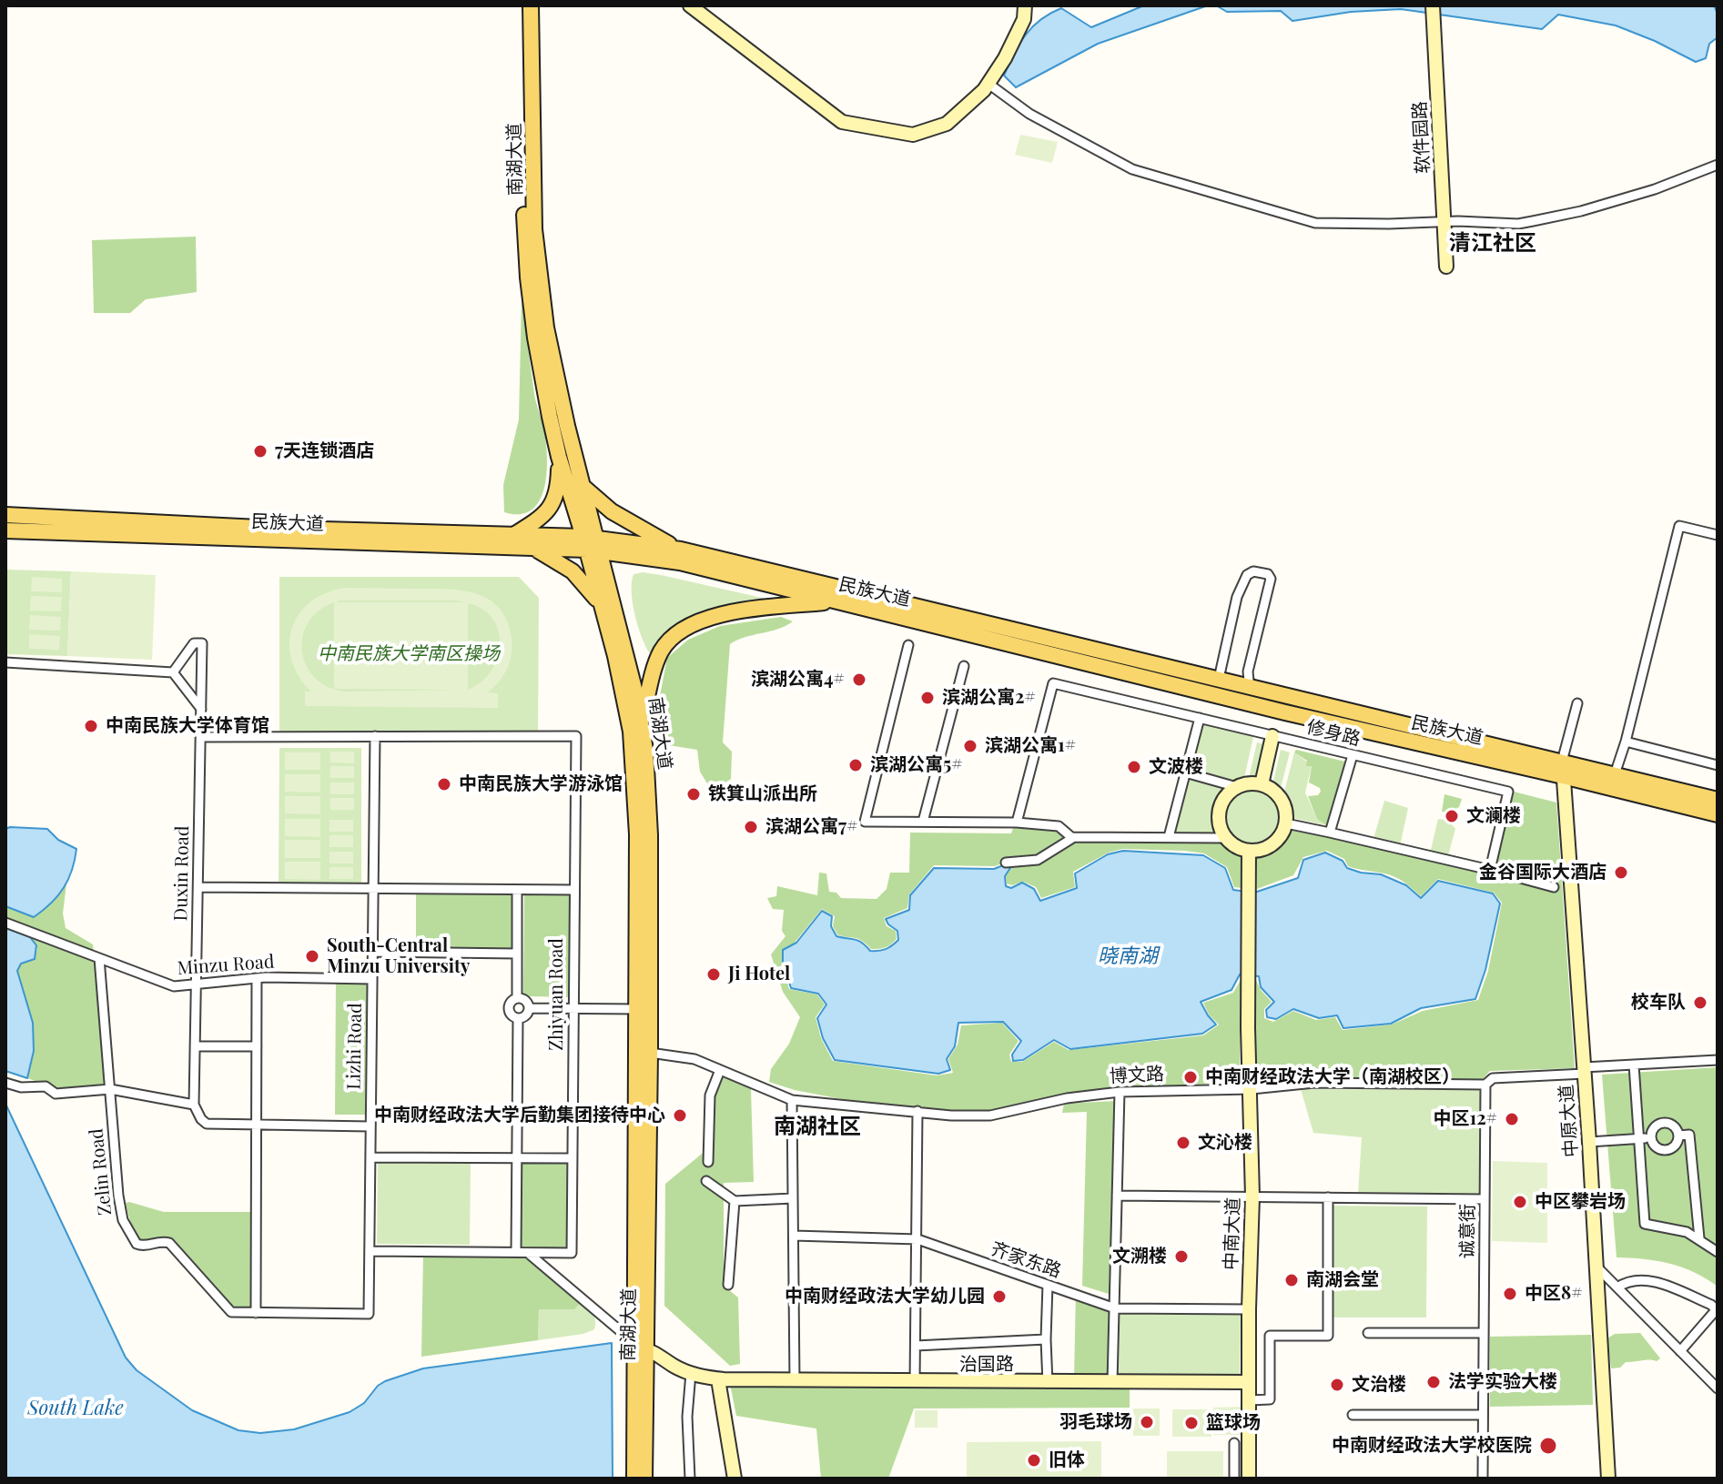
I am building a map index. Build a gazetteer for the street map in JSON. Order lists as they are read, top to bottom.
{
  "streets": {
    "main road": [
      "软件园路",
      "南湖大道",
      "民族大道",
      "中原大道",
      "中南大道",
      "治国路"
    ],
    "street": [
      "修身路",
      "Duxin Road",
      "Minzu Road",
      "Zhiyuan Road",
      "Lizhi Road",
      "博文路",
      "Zelin Road",
      "诚意街",
      "齐家东路"
    ]
  },
  "crossings": [
    ["南湖大道", "民族大道"],
    ["南湖大道", "博文路"],
    ["南湖大道", "治国路"],
    ["民族大道", "中原大道"],
    ["Duxin Road", "Minzu Road"],
    ["Minzu Road", "Lizhi Road"],
    ["Minzu Road", "Zelin Road"],
    ["Zhiyuan Road", "Lizhi Road"],
    ["Lizhi Road", "Zelin Road"],
    ["博文路", "诚意街"],
    ["博文路", "中南大道"],
    ["中南大道", "齐家东路"],
    ["中南大道", "治国路"]
  ],
  "districts": ["清江社区", "南湖社区"],
  "water": ["晓南湖", "South Lake"],
  "parks": ["中南民族大学南区操场"],
  "places": [
    "7天连锁酒店",
    "滨湖公寓4#",
    "滨湖公寓2#",
    "中南民族大学体育馆",
    "滨湖公寓1#",
    "滨湖公寓5#",
    "文波楼",
    "中南民族大学游泳馆",
    "铁箕山派出所",
    "文澜楼",
    "滨湖公寓7#",
    "金谷国际大酒店",
    "South-Central Minzu University",
    "Ji Hotel",
    "校车队",
    "中南财经政法大学（南湖校区）",
    "中南财经政法大学后勤集团接待中心",
    "中区12#",
    "文沁楼",
    "中区攀岩场",
    "文溯楼",
    "南湖会堂",
    "中区8#",
    "中南财经政法大学幼儿园",
    "法学实验大楼",
    "文治楼",
    "羽毛球场",
    "篮球场",
    "中南财经政法大学校医院",
    "旧体"
  ]
}
